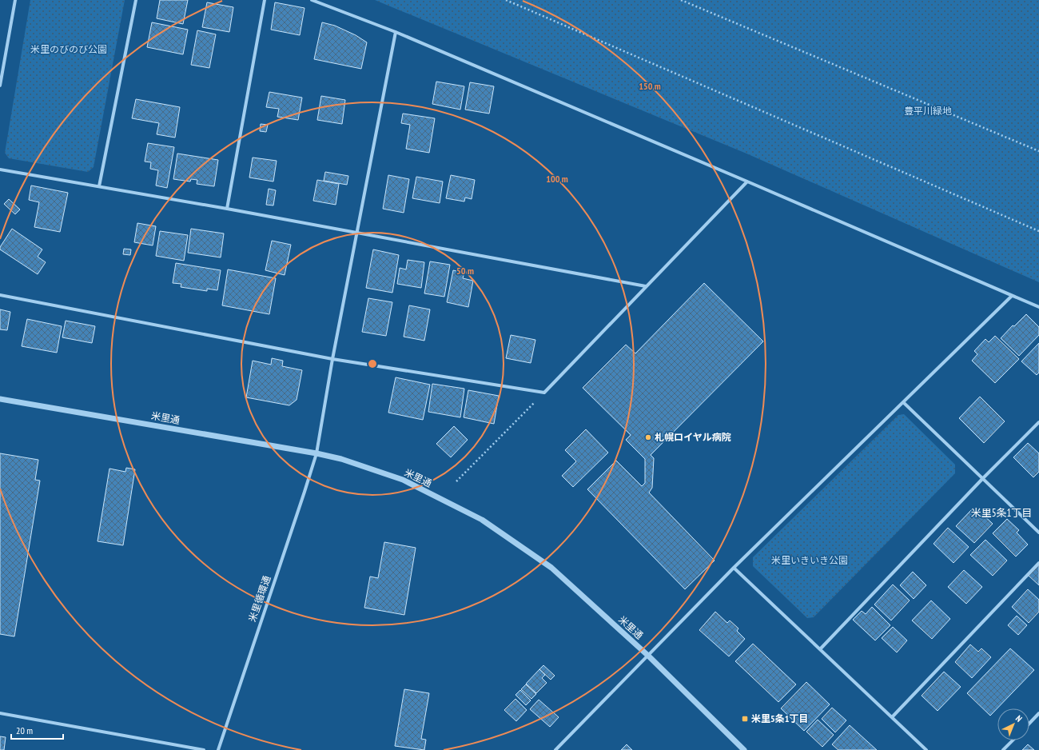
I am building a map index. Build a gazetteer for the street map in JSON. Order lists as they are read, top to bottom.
{
  "streets": {
    "street": ["米里通", "米里循環通"]
  },
  "crossings": [
    ["米里通", "米里循環通"]
  ],
  "districts": ["米里5条1丁目"],
  "parks": ["米里のびのび公園", "豊平川緑地", "米里いきいき公園"],
  "places": {
    "other": ["札幌ロイヤル病院"],
    "transit": ["米里5条1丁目"]
  },
  "scale_bar": "20 m",
  "north": "top right",
  "rings": ["150 m", "100 m", "50 m"]
}
